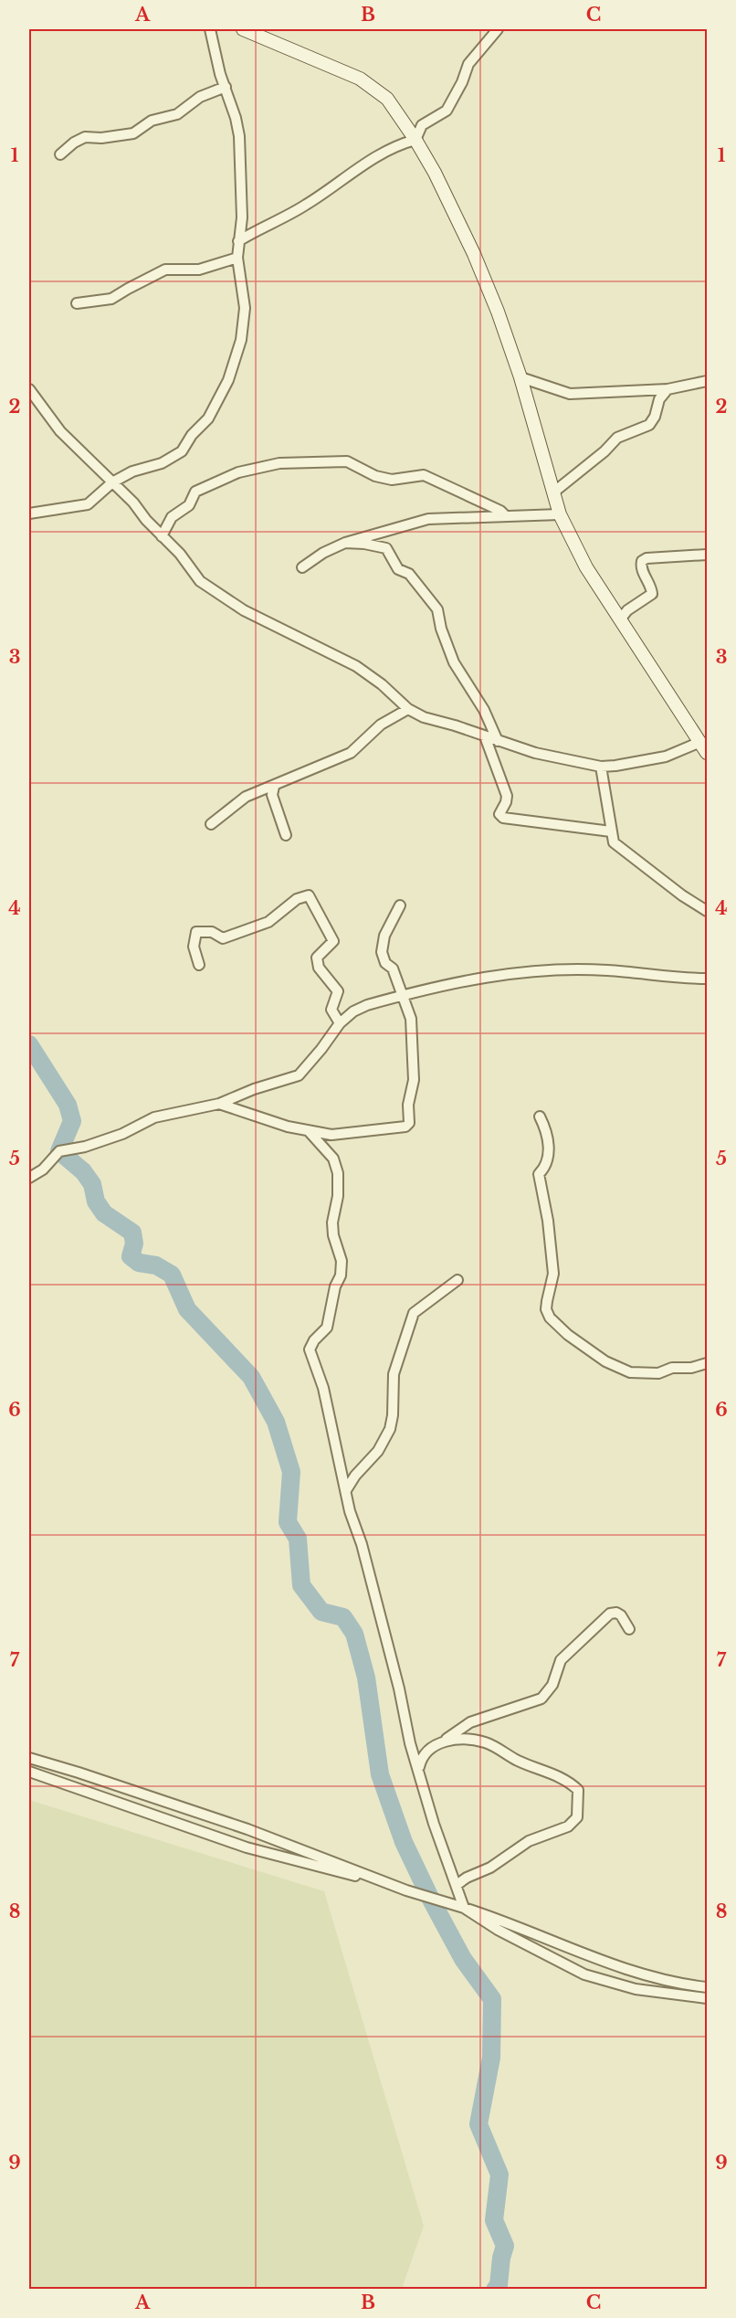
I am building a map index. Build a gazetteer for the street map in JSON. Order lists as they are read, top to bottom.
{
  "grid": {
    "columns": ["A", "B", "C"],
    "rows": [
      "1",
      "2",
      "3",
      "4",
      "5",
      "6",
      "7",
      "8",
      "9"
    ]
  }
}
